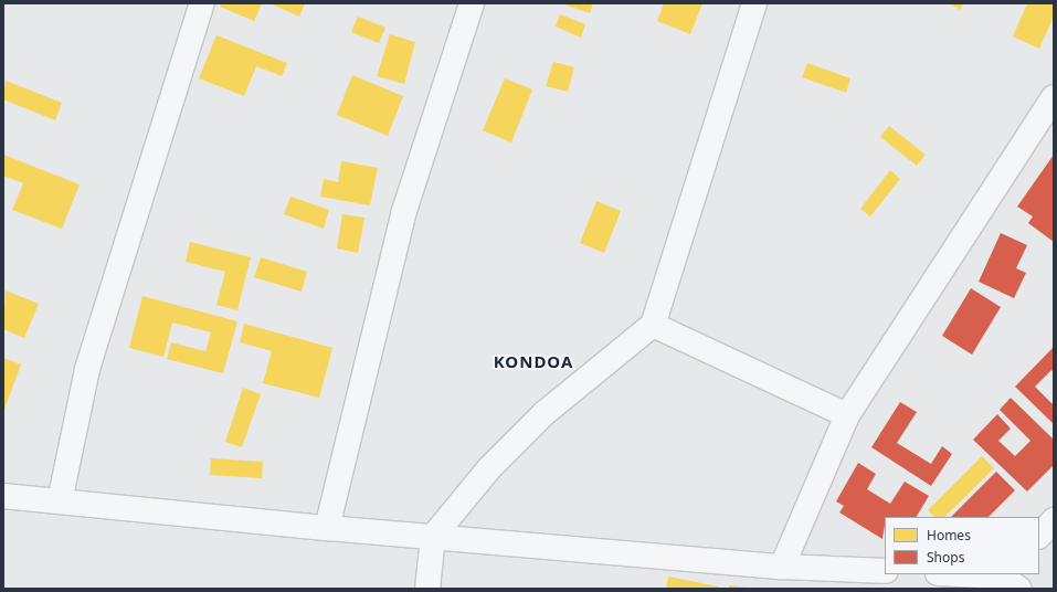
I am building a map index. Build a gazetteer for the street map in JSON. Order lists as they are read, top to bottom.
{
  "districts": ["KONDOA"],
  "legend": ["Homes", "Shops"]
}
